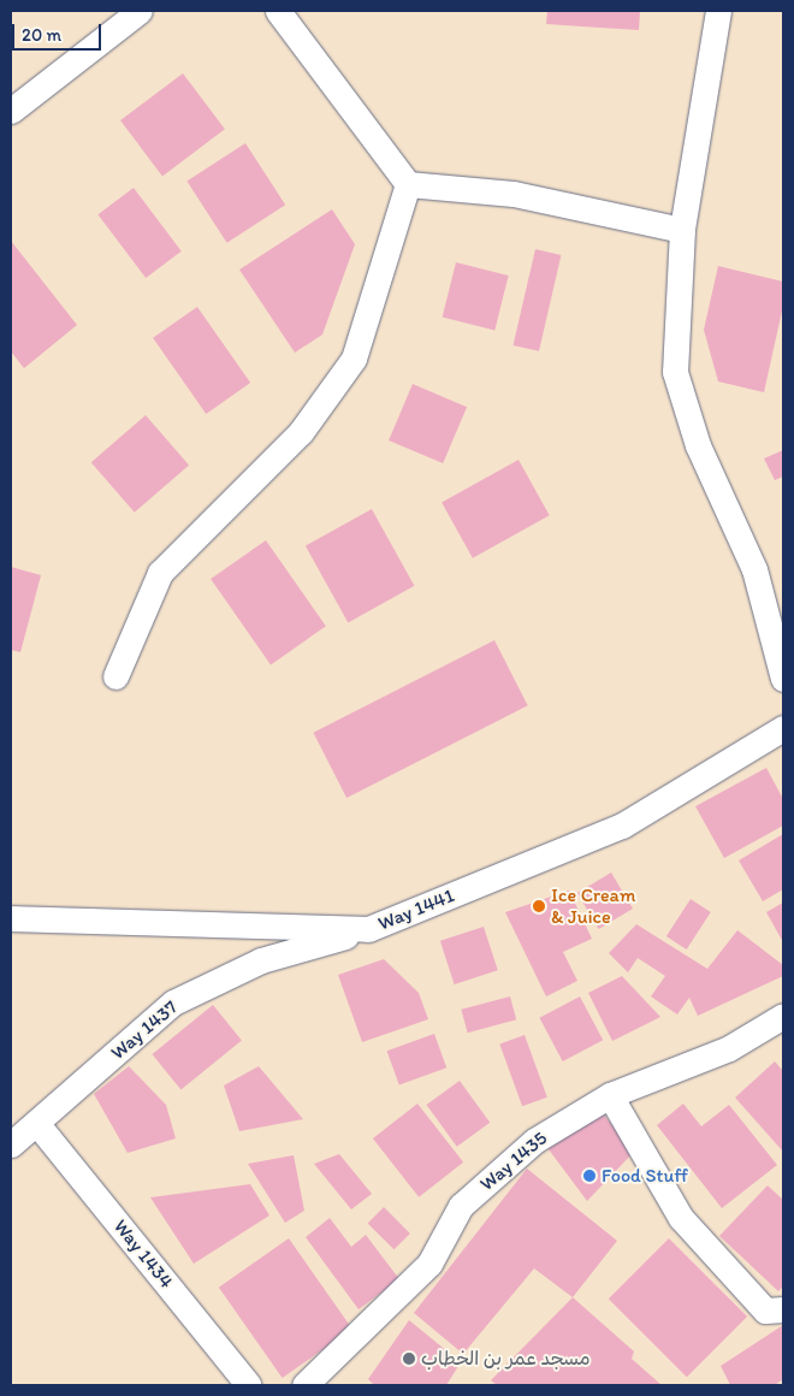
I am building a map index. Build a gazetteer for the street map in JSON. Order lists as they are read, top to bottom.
{
  "streets": {
    "street": [
      "Way 1441",
      "Way 1437",
      "Way 1435",
      "Way 1434"
    ]
  },
  "crossings": [
    ["Way 1441", "Way 1437"],
    ["Way 1437", "Way 1434"]
  ],
  "places": ["Ice Cream & Juice", "Food Stuff", "مسجد عمر بن الخطاب"],
  "scale_bar": "20 m"
}
